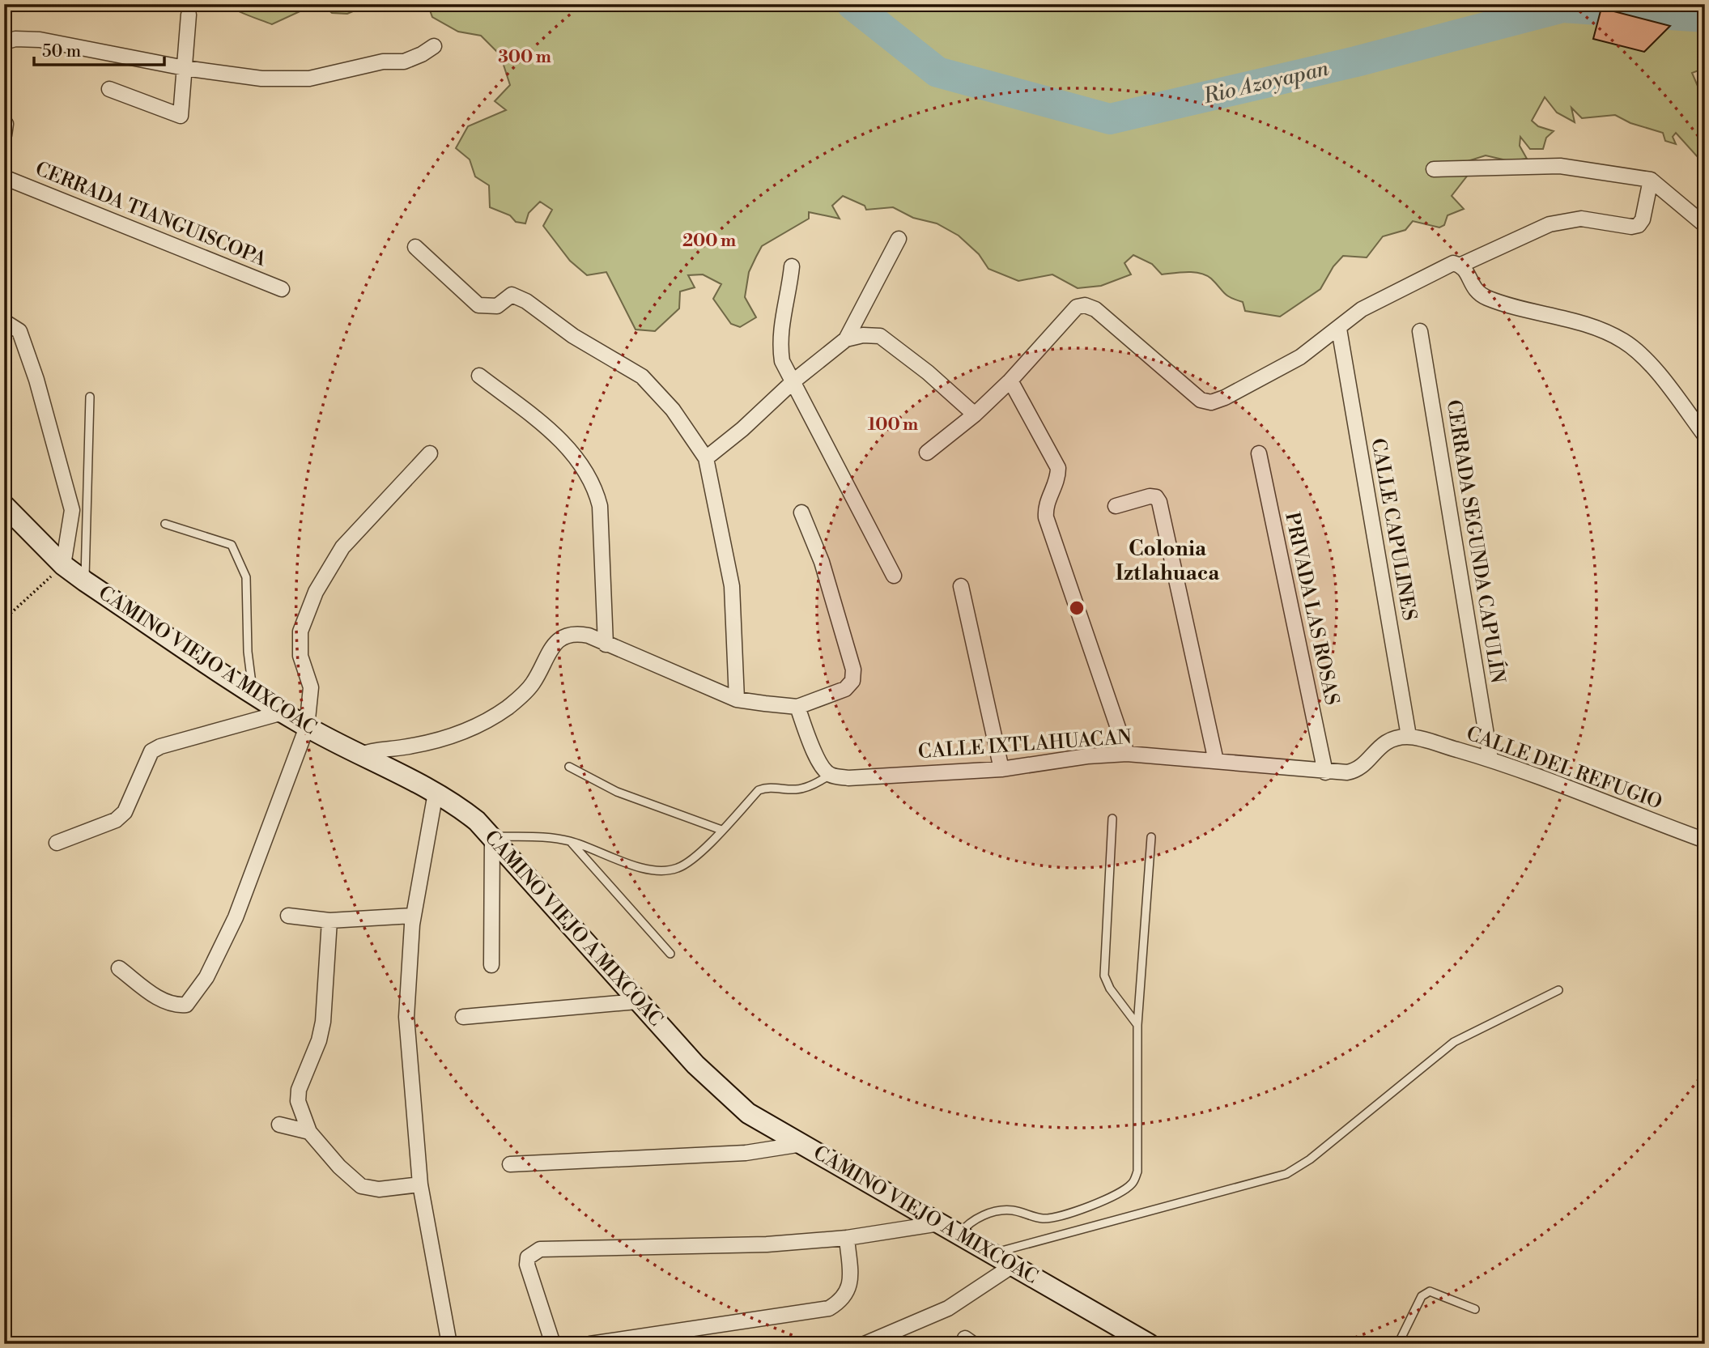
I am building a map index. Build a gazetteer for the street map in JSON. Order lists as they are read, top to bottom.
{
  "streets": {
    "main road": ["CAMINO VIEJO A MIXCOAC"],
    "street": [
      "CERRADA TIANGUISCOPA",
      "CALLE CAPULINES",
      "CERRADA SEGUNDA CAPULÍN",
      "PRIVADA LAS ROSAS",
      "CALLE IXTLAHUACAN",
      "CALLE DEL REFUGIO"
    ]
  },
  "crossings": [
    ["CALLE CAPULINES", "CALLE IXTLAHUACAN"],
    ["CALLE CAPULINES", "CALLE DEL REFUGIO"],
    ["CERRADA SEGUNDA CAPULÍN", "CALLE DEL REFUGIO"],
    ["PRIVADA LAS ROSAS", "CALLE IXTLAHUACAN"],
    ["CALLE IXTLAHUACAN", "CALLE DEL REFUGIO"]
  ],
  "districts": ["Colonia Iztlahuaca"],
  "water": ["Rio Azoyapan"],
  "scale_bar": "50 m",
  "rings": ["300 m", "200 m", "100 m"]
}
